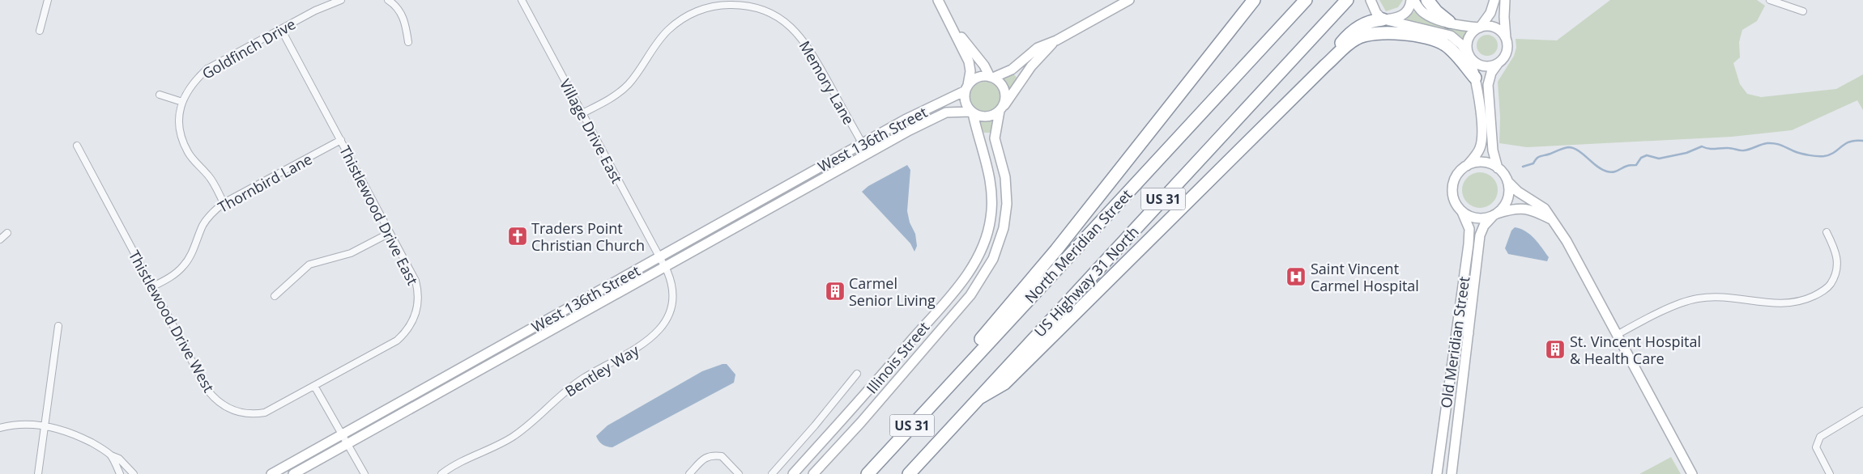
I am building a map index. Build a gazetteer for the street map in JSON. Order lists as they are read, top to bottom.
{
  "streets": {
    "highway": ["US 31", "North Meridian Street", "US Highway 31 North"],
    "street": [
      "Goldfinch Drive",
      "Memory Lane",
      "Village Drive East",
      "West 136th Street",
      "Thornbird Lane",
      "Thistlewood Drive East",
      "Thistlewood Drive West",
      "Old Meridian Street",
      "Illinois Street",
      "Bentley Way"
    ]
  },
  "crossings": [
    ["Goldfinch Drive", "Thornbird Lane"],
    ["Goldfinch Drive", "Thistlewood Drive East"],
    ["Memory Lane", "Village Drive East"],
    ["Memory Lane", "West 136th Street"],
    ["Village Drive East", "West 136th Street"],
    ["Village Drive East", "Bentley Way"],
    ["West 136th Street", "Illinois Street"],
    ["West 136th Street", "Bentley Way"],
    ["Thornbird Lane", "Thistlewood Drive East"],
    ["Thornbird Lane", "Thistlewood Drive West"],
    ["Thistlewood Drive East", "Thistlewood Drive West"]
  ],
  "places": {
    "church": ["Traders Point Christian Church"],
    "hospital": ["Saint Vincent Carmel Hospital"],
    "building": ["Carmel Senior Living", "St. Vincent Hospital & Health Care"]
  }
}
